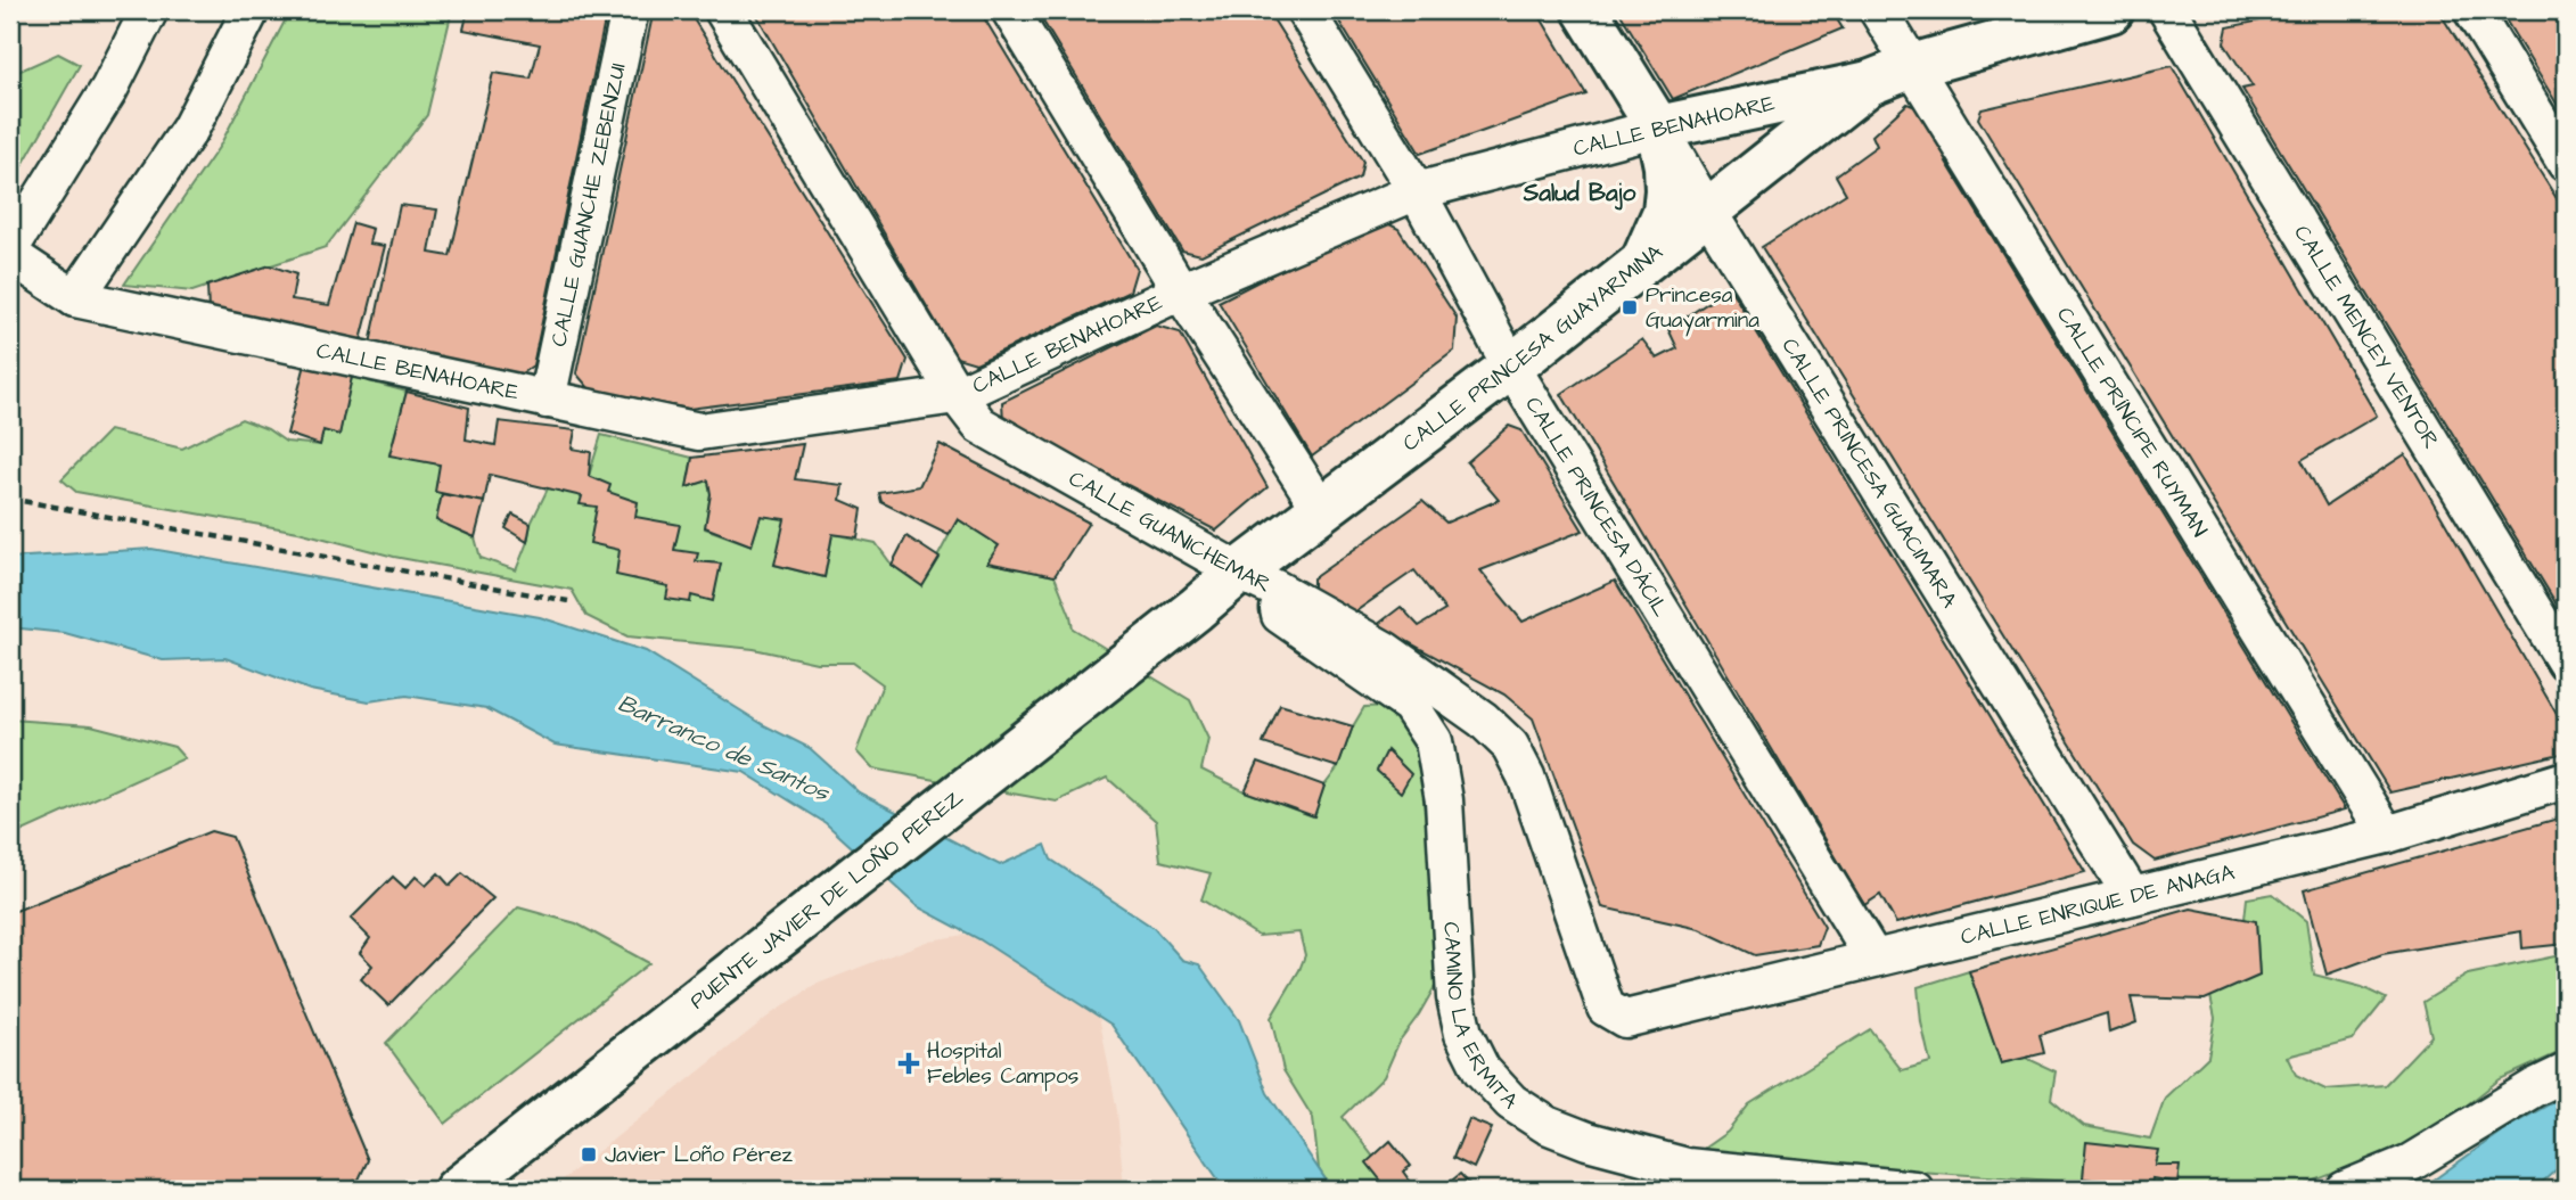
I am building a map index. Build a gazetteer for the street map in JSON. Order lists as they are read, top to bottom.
{
  "streets": {
    "street": [
      "CALLE BENAHOARE",
      "CALLE GUANCHE ZEBENZUI",
      "CALLE MENCEY VENTOR",
      "CALLE PRINCESA GUAYARMINA",
      "CALLE PRÍNCIPE RUYMAN",
      "CALLE PRINCESA GUACIMARA",
      "CALLE PRINCESA DÁCIL",
      "CALLE GUANICHEMAR",
      "PUENTE JAVIER DE LOÑO PEREZ",
      "CALLE ENRIQUE DE ANAGA",
      "CAMINO LA ERMITA"
    ]
  },
  "crossings": [
    ["CALLE BENAHOARE", "CALLE GUANCHE ZEBENZUI"],
    ["CALLE BENAHOARE", "CALLE PRINCESA GUAYARMINA"],
    ["CALLE BENAHOARE", "CALLE PRÍNCIPE RUYMAN"],
    ["CALLE BENAHOARE", "CALLE PRINCESA GUACIMARA"],
    ["CALLE BENAHOARE", "CALLE PRINCESA DÁCIL"],
    ["CALLE BENAHOARE", "CALLE GUANICHEMAR"],
    ["CALLE PRINCESA GUAYARMINA", "CALLE PRINCESA GUACIMARA"],
    ["CALLE PRINCESA GUAYARMINA", "CALLE PRINCESA DÁCIL"],
    ["CALLE PRINCESA GUAYARMINA", "CALLE GUANICHEMAR"],
    ["CALLE PRINCESA GUAYARMINA", "PUENTE JAVIER DE LOÑO PEREZ"],
    ["CALLE PRINCESA GUAYARMINA", "CAMINO LA ERMITA"],
    ["CALLE PRÍNCIPE RUYMAN", "CALLE ENRIQUE DE ANAGA"],
    ["CALLE PRINCESA GUACIMARA", "CALLE ENRIQUE DE ANAGA"],
    ["CALLE PRINCESA DÁCIL", "CALLE ENRIQUE DE ANAGA"],
    ["CALLE GUANICHEMAR", "CALLE ENRIQUE DE ANAGA"],
    ["CALLE GUANICHEMAR", "CAMINO LA ERMITA"]
  ],
  "districts": ["Salud Bajo"],
  "water": ["Barranco de Santos"],
  "places": {
    "transit": ["Princesa Guayarmina", "Javier Loño Pérez"],
    "health": ["Hospital Febles Campos"]
  }
}
